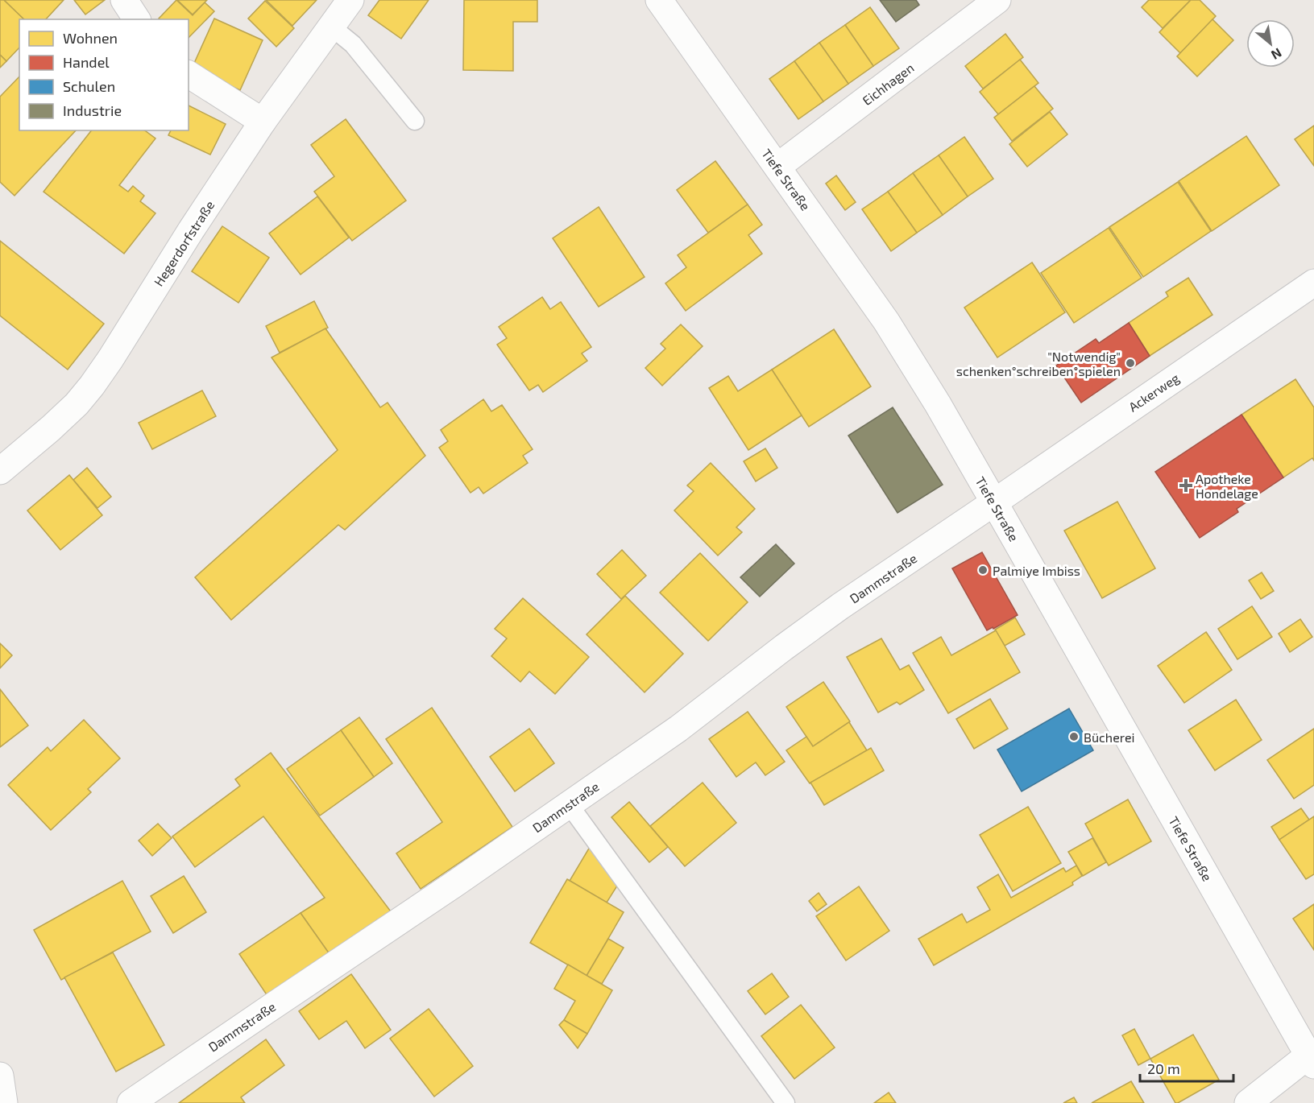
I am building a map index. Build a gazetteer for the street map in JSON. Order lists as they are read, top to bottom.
{
  "streets": {
    "street": [
      "Eichhagen",
      "Tiefe Straße",
      "Hegerdorfstraße",
      "Ackerweg",
      "Dammstraße"
    ]
  },
  "crossings": [
    ["Eichhagen", "Tiefe Straße"],
    ["Tiefe Straße", "Ackerweg"],
    ["Tiefe Straße", "Dammstraße"],
    ["Ackerweg", "Dammstraße"]
  ],
  "places": {
    "other": ["\"Notwendig\" schenken°schreiben°spielen", "Palmiye Imbiss", "Bücherei"],
    "health": ["Apotheke Hondelage"]
  },
  "legend": [
    "Wohnen",
    "Handel",
    "Schulen",
    "Industrie"
  ],
  "scale_bar": "20 m",
  "north": "bottom right"
}
